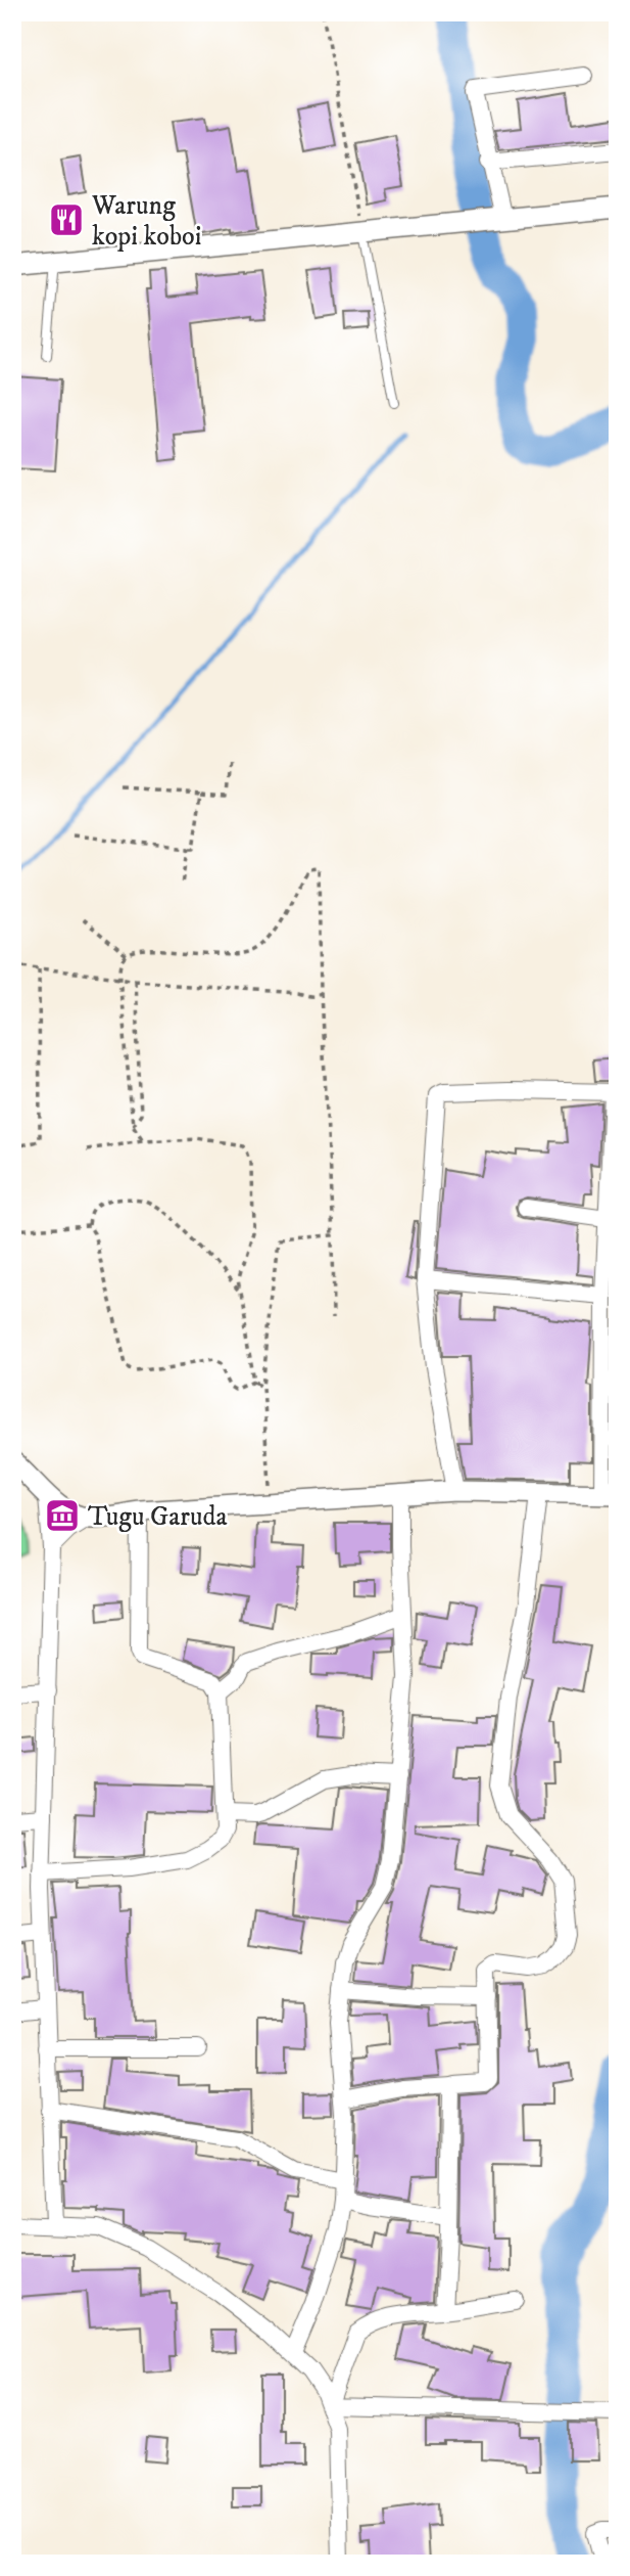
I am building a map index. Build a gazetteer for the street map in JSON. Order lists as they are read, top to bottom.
{
  "places": {
    "restaurant": ["Warung kopi koboi"],
    "museum": ["Tugu Garuda"]
  }
}
